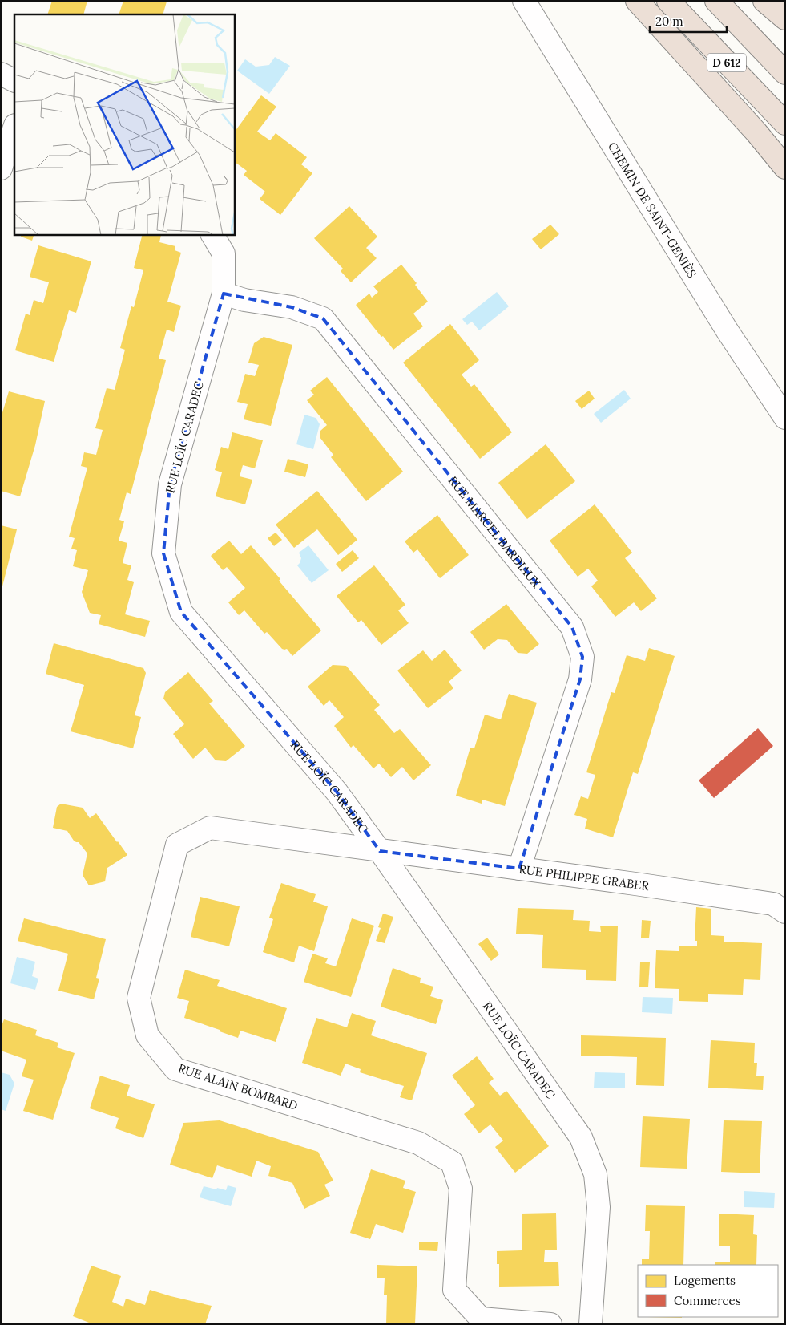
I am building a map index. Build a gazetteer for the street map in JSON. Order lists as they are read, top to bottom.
{
  "streets": {
    "highway": ["D 612"],
    "street": [
      "CHEMIN DE SAINT-GENIÈS",
      "RUE LOÏC CARADEC",
      "RUE MARCEL BARDIAUX",
      "RUE PHILIPPE GRABER",
      "RUE ALAIN BOMBARD"
    ]
  },
  "crossings": [
    ["RUE LOÏC CARADEC", "RUE MARCEL BARDIAUX"],
    ["RUE LOÏC CARADEC", "RUE PHILIPPE GRABER"],
    ["RUE LOÏC CARADEC", "RUE ALAIN BOMBARD"],
    ["RUE MARCEL BARDIAUX", "RUE PHILIPPE GRABER"],
    ["RUE PHILIPPE GRABER", "RUE ALAIN BOMBARD"]
  ],
  "legend": ["Logements", "Commerces"],
  "scale_bar": "20 m"
}
